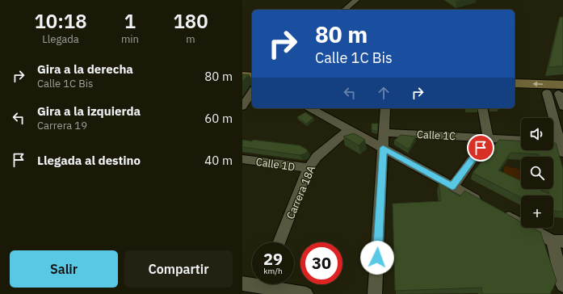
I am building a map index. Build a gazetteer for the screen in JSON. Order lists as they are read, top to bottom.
{
  "streets": {
    "street": ["Calle 1C", "Calle 1D", "Carrera 18A"]
  },
  "crossings": [
    ["Calle 1D", "Carrera 18A"]
  ],
  "page": {
    "eta": [
      "10:18",
      "Llegada",
      "1",
      "min",
      "180",
      "m"
    ],
    "turn": ["80 m", "Calle 1C Bis"],
    "list": [
      {
        "name": "Gira a la derecha",
        "note": "Calle 1C Bis",
        "value": "80 m"
      },
      {
        "name": "Gira a la izquierda",
        "note": "Carrera 19",
        "value": "60 m"
      },
      {
        "name": "Llegada al destino",
        "value": "40 m"
      }
    ],
    "map_buttons": "+",
    "speed": "29 km/h",
    "limit": "30",
    "buttons": ["Salir", "Compartir"]
  }
}
